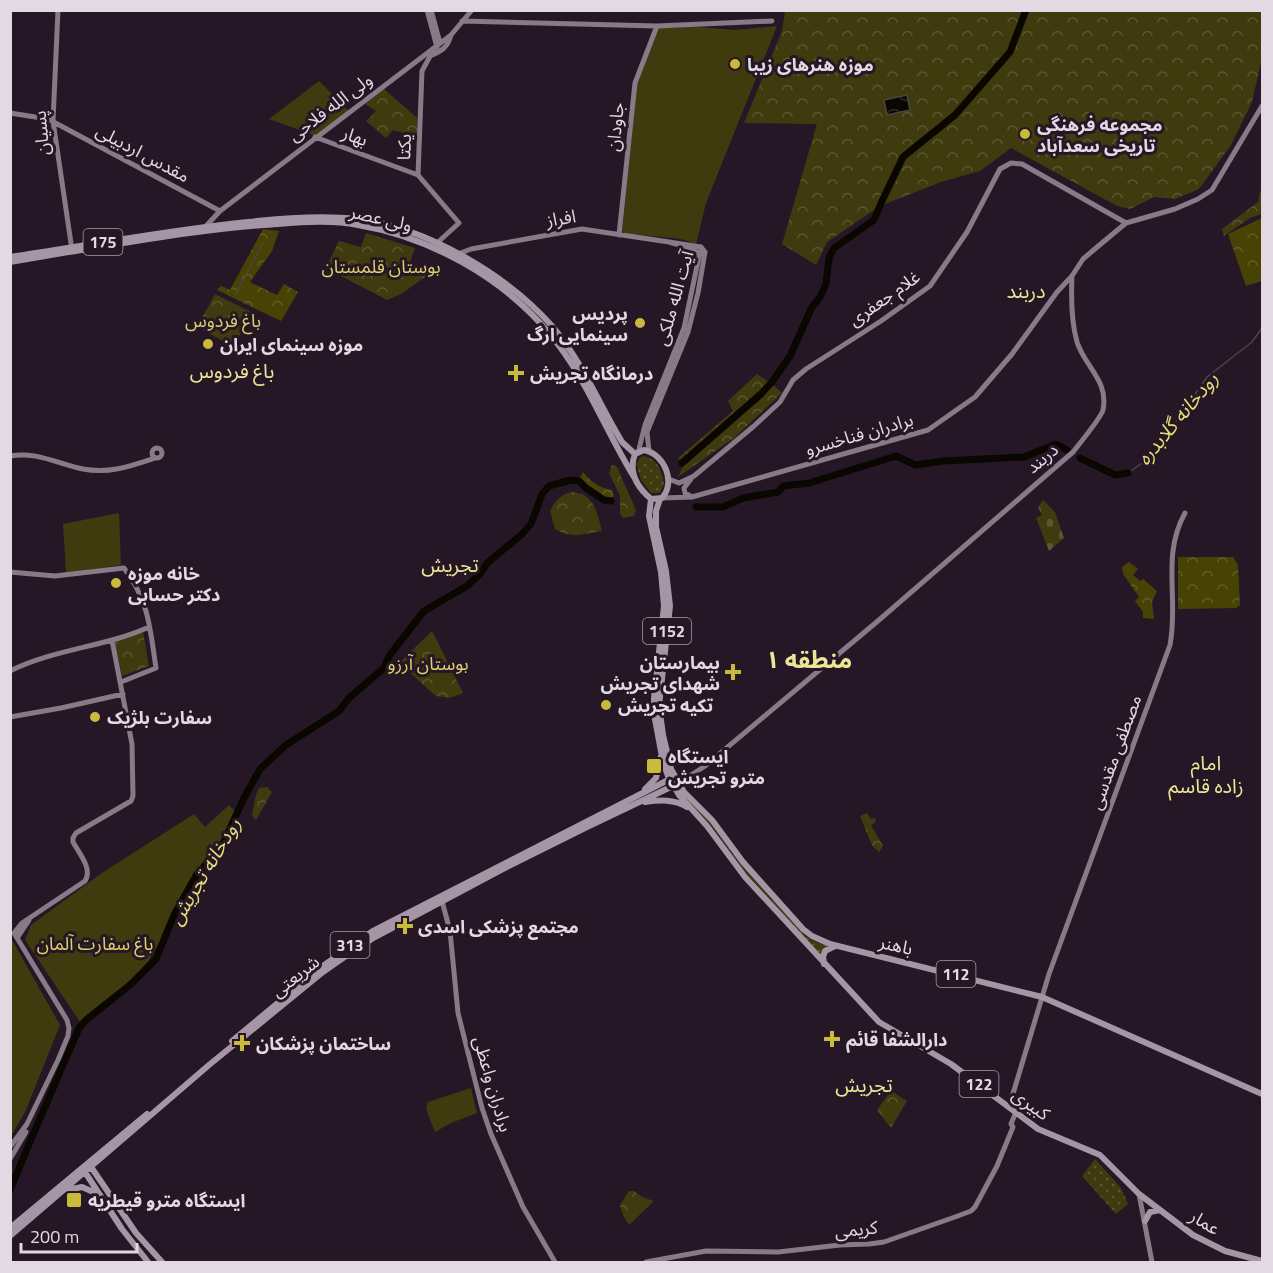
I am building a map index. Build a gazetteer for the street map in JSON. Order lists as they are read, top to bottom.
{
  "streets": {
    "main road": [
      "ولی‌ الله فلاحی",
      "جاودان",
      "پسیان",
      "بهار",
      "یکتا",
      "مقدس اردبیلی",
      "ولی عصر",
      "افراز",
      "175",
      "آیت الله ملکی",
      "غلام جعفری",
      "برادران فناخسرو",
      "دربند",
      "1152",
      "مصطفی مقدسی",
      "313",
      "باهنر",
      "112",
      "شریعتی",
      "برادران واعظی",
      "122",
      "کبیری",
      "عمار",
      "کریمی"
    ]
  },
  "crossings": [
    ["ولی‌ الله فلاحی", "بهار"],
    ["ولی‌ الله فلاحی", "یکتا"],
    ["ولی‌ الله فلاحی", "مقدس اردبیلی"],
    ["ولی‌ الله فلاحی", "ولی عصر"],
    ["جاودان", "افراز"],
    ["پسیان", "مقدس اردبیلی"],
    ["پسیان", "ولی عصر"],
    ["بهار", "یکتا"],
    ["یکتا", "ولی عصر"],
    ["ولی عصر", "افراز"],
    ["ولی عصر", "آیت الله ملکی"],
    ["ولی عصر", "برادران فناخسرو"],
    ["ولی عصر", "1152"],
    ["افراز", "آیت الله ملکی"],
    ["آیت الله ملکی", "برادران فناخسرو"],
    ["آیت الله ملکی", "1152"],
    ["برادران فناخسرو", "دربند"],
    ["برادران فناخسرو", "1152"],
    ["دربند", "1152"],
    ["دربند", "باهنر"],
    ["دربند", "شریعتی"],
    ["1152", "باهنر"],
    ["1152", "شریعتی"],
    ["مصطفی مقدسی", "باهنر"],
    ["مصطفی مقدسی", "کبیری"],
    ["باهنر", "شریعتی"],
    ["شریعتی", "برادران واعظی"],
    ["کبیری", "عمار"],
    ["کبیری", "کریمی"]
  ],
  "districts": [
    "دربند",
    "باغ فردوس",
    "تجریش",
    "منطقه ۱",
    "امام زاده قاسم",
    "تجریش"
  ],
  "water": ["رودخانه گلابدره", "رودخانه تجریش"],
  "parks": [
    "بوستان قلمستان",
    "باغ فردوس",
    "بوستان آرزو",
    "باغ سفارت آلمان"
  ],
  "places": {
    "other": [
      "موزه هنرهای زیبا",
      "مجموعه فرهنگی تاریخی سعدآباد",
      "پردیس سینمایی ارگ",
      "موزه سینمای ایران",
      "خانه موزه دکتر حسابی",
      "تکیه تجریش",
      "سفارت بلژیک"
    ],
    "health": [
      "درمانگاه تجریش",
      "بیمارستان شهدای تجریش",
      "مجتمع پزشکی اسدی",
      "دارالشفا قائم",
      "ساختمان پزشکان"
    ],
    "transit": ["ایستگاه مترو تجریش", "ایستگاه مترو قیطریه"]
  },
  "scale_bar": "200 m"
}
